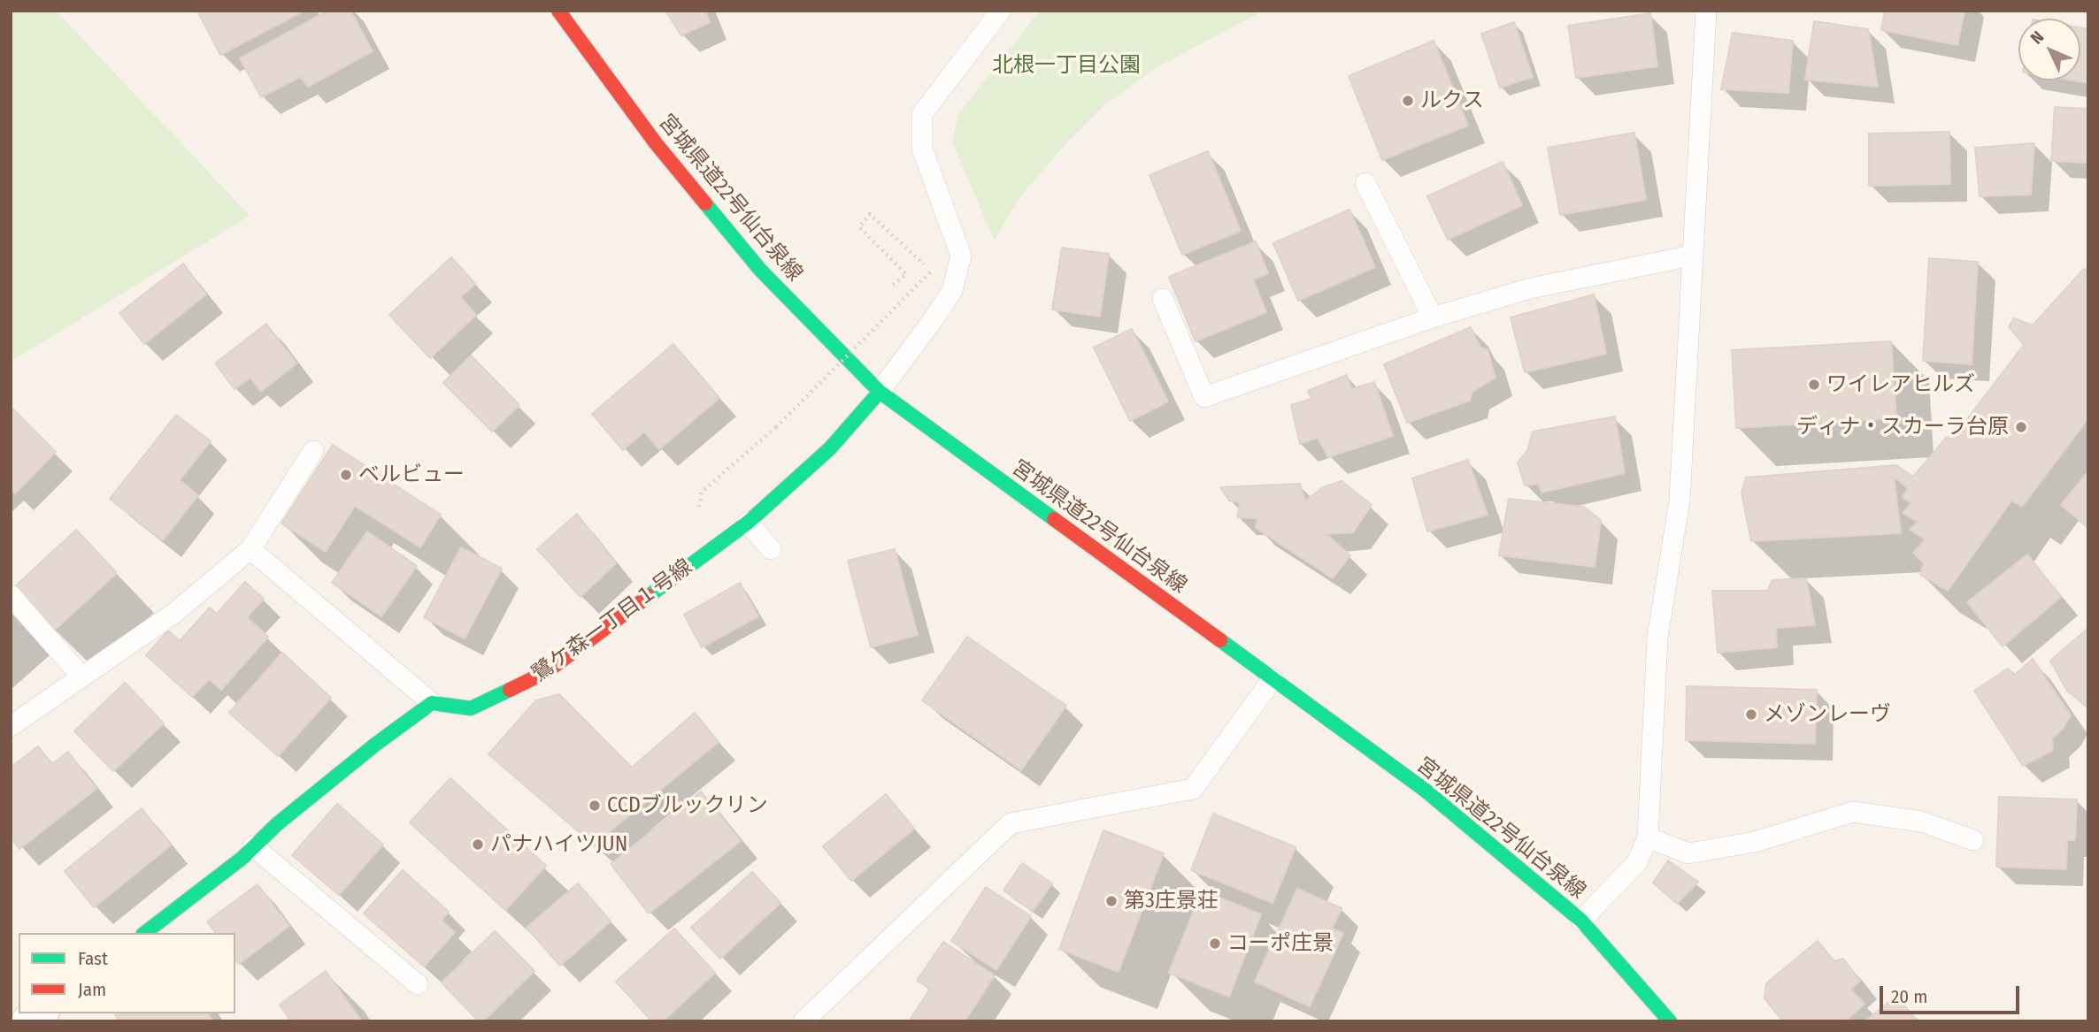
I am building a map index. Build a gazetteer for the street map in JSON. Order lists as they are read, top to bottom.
{
  "streets": {
    "main road": ["宮城県道22号仙台泉線", "鷺ケ森一丁目１号線"]
  },
  "crossings": [
    ["宮城県道22号仙台泉線", "鷺ケ森一丁目１号線"]
  ],
  "parks": ["北根一丁目公園"],
  "places": [
    "ルクス",
    "ワイレアヒルズ",
    "ディナ・スカーラ台原",
    "ベルビュー",
    "メゾンレーヴ",
    "CCDブルックリン",
    "パナハイツJUN",
    "第3庄景荘",
    "コーポ庄景"
  ],
  "legend": ["Fast", "Jam"],
  "scale_bar": "20 m",
  "north": "top left"
}
